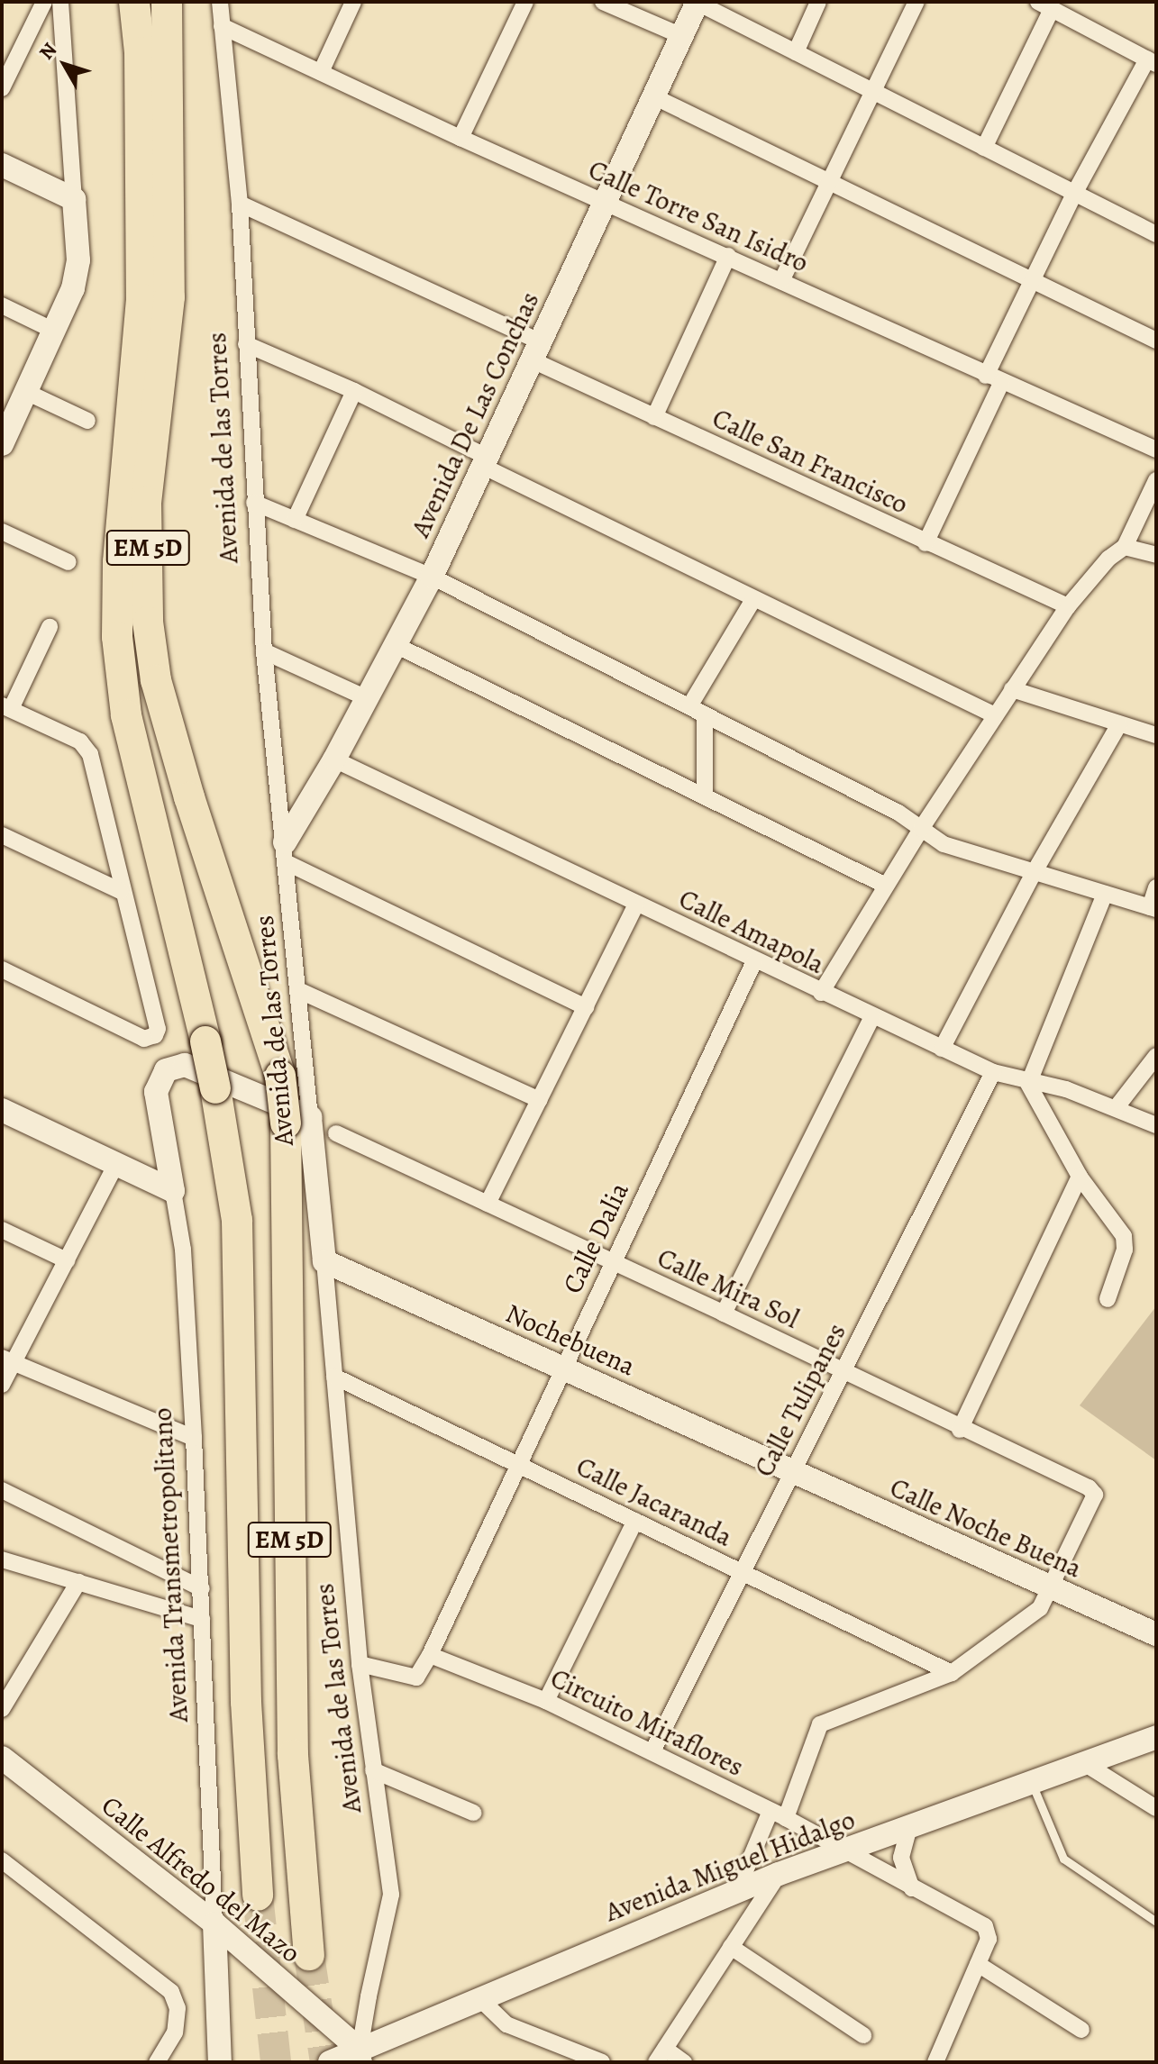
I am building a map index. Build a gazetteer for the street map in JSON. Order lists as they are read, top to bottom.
{
  "streets": {
    "highway": ["EM 5D"],
    "street": [
      "Calle Torre San Isidro",
      "Avenida De Las Conchas",
      "Avenida de las Torres",
      "Calle San Francisco",
      "Calle Amapola",
      "Calle Dalia",
      "Calle Mira Sol",
      "Nochebuena",
      "Calle Tulipanes",
      "Calle Jacaranda",
      "Calle Noche Buena",
      "Avenida Transmetropolitano",
      "Circuito Miraflores",
      "Avenida Miguel Hidalgo",
      "Calle Alfredo del Mazo"
    ]
  },
  "crossings": [
    ["Calle Torre San Isidro", "Avenida De Las Conchas"],
    ["Calle Torre San Isidro", "Avenida de las Torres"],
    ["Avenida De Las Conchas", "Avenida de las Torres"],
    ["Avenida De Las Conchas", "Calle San Francisco"],
    ["Avenida De Las Conchas", "Calle Amapola"],
    ["Avenida de las Torres", "Calle San Francisco"],
    ["Avenida de las Torres", "EM 5D"],
    ["Avenida de las Torres", "Nochebuena"],
    ["Avenida de las Torres", "Calle Jacaranda"],
    ["Avenida de las Torres", "Avenida Transmetropolitano"],
    ["Avenida de las Torres", "Avenida Miguel Hidalgo"],
    ["Avenida de las Torres", "Calle Alfredo del Mazo"],
    ["EM 5D", "Avenida Transmetropolitano"],
    ["Calle Amapola", "Calle Dalia"],
    ["Calle Amapola", "Calle Tulipanes"],
    ["Calle Dalia", "Calle Mira Sol"],
    ["Calle Dalia", "Nochebuena"],
    ["Calle Dalia", "Calle Jacaranda"],
    ["Calle Dalia", "Circuito Miraflores"],
    ["Calle Mira Sol", "Calle Tulipanes"],
    ["Calle Mira Sol", "Calle Noche Buena"],
    ["Nochebuena", "Calle Tulipanes"],
    ["Nochebuena", "Calle Noche Buena"],
    ["Calle Tulipanes", "Calle Jacaranda"],
    ["Calle Tulipanes", "Calle Noche Buena"],
    ["Calle Tulipanes", "Circuito Miraflores"],
    ["Avenida Transmetropolitano", "Calle Alfredo del Mazo"],
    ["Circuito Miraflores", "Avenida Miguel Hidalgo"],
    ["Avenida Miguel Hidalgo", "Calle Alfredo del Mazo"]
  ],
  "north": "top left"
}
